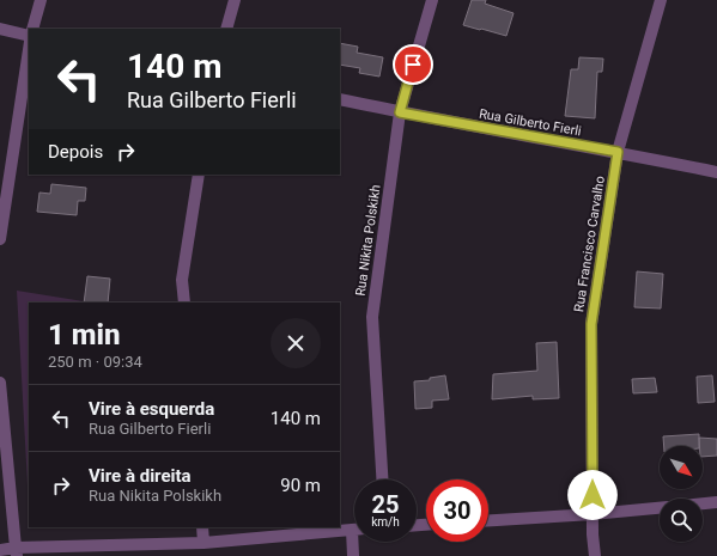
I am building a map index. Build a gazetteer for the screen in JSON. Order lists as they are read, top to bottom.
{
  "streets": {
    "street": ["Rua Gilberto Fierli", "Rua Nikita Polskikh", "Rua Francisco Carvalho"]
  },
  "crossings": [
    ["Rua Gilberto Fierli", "Rua Nikita Polskikh"],
    ["Rua Gilberto Fierli", "Rua Francisco Carvalho"]
  ],
  "north": "bottom right",
  "page": {
    "turn": ["140 m", "Rua Gilberto Fierli"],
    "then": "Depois",
    "heading": ["1 min", "250 m · 09:34"],
    "list": [
      {
        "name": "Vire à esquerda",
        "note": "Rua Gilberto Fierli",
        "value": "140 m"
      },
      {
        "name": "Vire à direita",
        "note": "Rua Nikita Polskikh",
        "value": "90 m"
      }
    ],
    "speed": "25 km/h",
    "limit": "30"
  }
}
